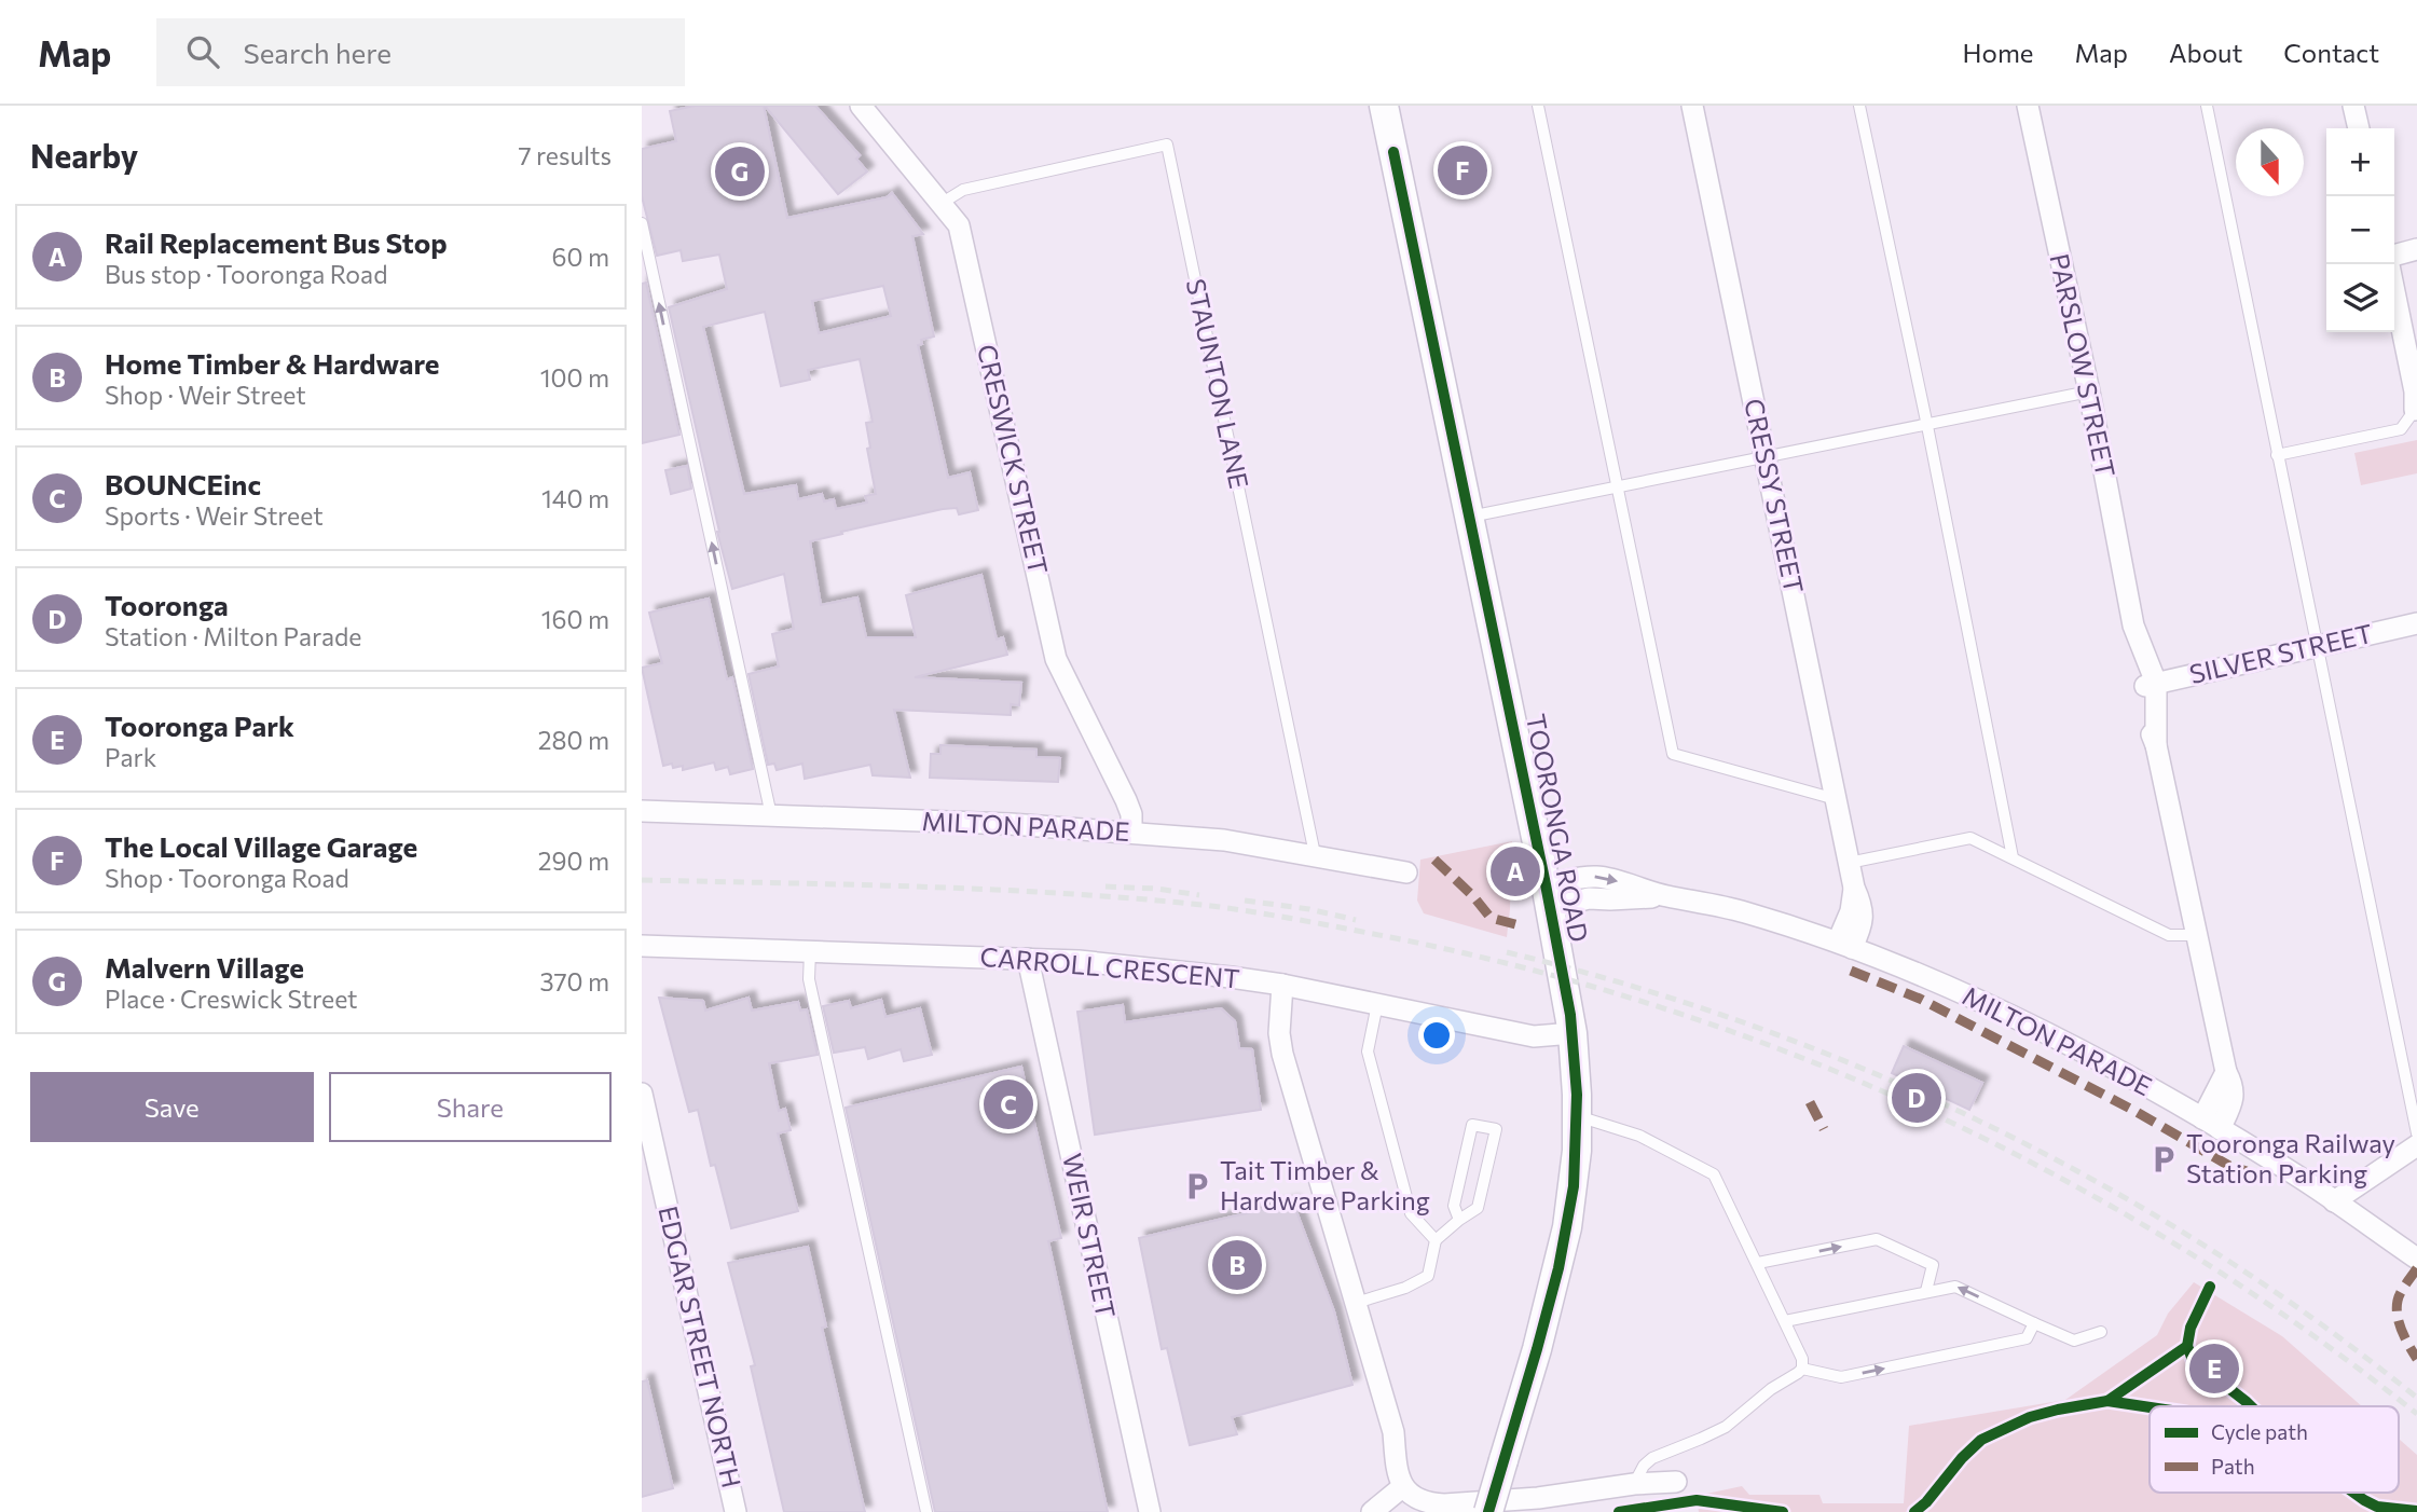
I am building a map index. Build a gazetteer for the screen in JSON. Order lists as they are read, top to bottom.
{
  "streets": {
    "main road": ["TOORONGA ROAD"],
    "street": [
      "PARSLOW STREET",
      "CRESWICK STREET",
      "CRESSY STREET",
      "SILVER STREET",
      "MILTON PARADE",
      "CARROLL CRESCENT",
      "WEIR STREET",
      "EDGAR STREET NORTH"
    ],
    "lane": ["STAUNTON LANE"]
  },
  "crossings": [
    ["PARSLOW STREET", "SILVER STREET"],
    ["PARSLOW STREET", "MILTON PARADE"],
    ["STAUNTON LANE", "CRESWICK STREET"],
    ["STAUNTON LANE", "MILTON PARADE"],
    ["CRESWICK STREET", "MILTON PARADE"],
    ["CRESSY STREET", "MILTON PARADE"],
    ["MILTON PARADE", "TOORONGA ROAD"],
    ["TOORONGA ROAD", "CARROLL CRESCENT"],
    ["CARROLL CRESCENT", "WEIR STREET"]
  ],
  "places": {
    "parking": ["Tooronga Railway Station Parking", "Tait Timber & Hardware Parking"]
  },
  "legend": ["Cycle path", "Path"],
  "north": "bottom",
  "page": {
    "header": "Map",
    "search": "Search here",
    "nav": [
      "Home",
      "Map",
      "About",
      "Contact"
    ],
    "heading": ["Nearby", "7 results"],
    "map_buttons": ["+", "−"],
    "pins": [
      "F",
      "G",
      "A",
      "D",
      "C",
      "B",
      "E"
    ],
    "list": [
      {
        "mark": "A",
        "name": "Rail Replacement Bus Stop",
        "note": "Bus stop · Tooronga Road",
        "value": "60 m"
      },
      {
        "mark": "B",
        "name": "Home Timber & Hardware",
        "note": "Shop · Weir Street",
        "value": "100 m"
      },
      {
        "mark": "C",
        "name": "BOUNCEinc",
        "note": "Sports · Weir Street",
        "value": "140 m"
      },
      {
        "mark": "D",
        "name": "Tooronga",
        "note": "Station · Milton Parade",
        "value": "160 m"
      },
      {
        "mark": "E",
        "name": "Tooronga Park",
        "note": "Park",
        "value": "280 m"
      },
      {
        "mark": "F",
        "name": "The Local Village Garage",
        "note": "Shop · Tooronga Road",
        "value": "290 m"
      },
      {
        "mark": "G",
        "name": "Malvern Village",
        "note": "Place · Creswick Street",
        "value": "370 m"
      }
    ],
    "buttons": ["Save", "Share"]
  }
}
